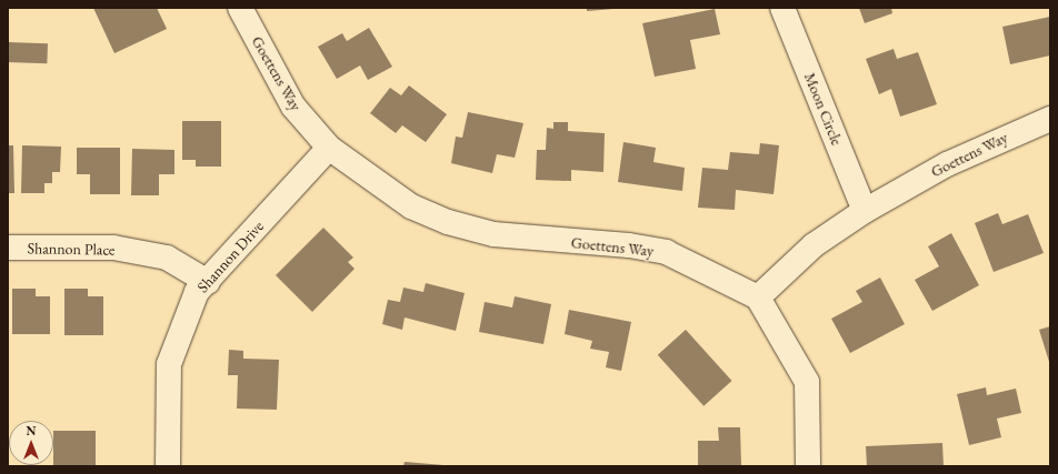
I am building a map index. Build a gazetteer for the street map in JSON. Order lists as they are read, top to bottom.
{
  "streets": {
    "street": [
      "Goettens Way",
      "Moon Circle",
      "Shannon Place",
      "Shannon Drive"
    ]
  },
  "crossings": [
    ["Goettens Way", "Moon Circle"],
    ["Goettens Way", "Shannon Drive"],
    ["Shannon Place", "Shannon Drive"]
  ],
  "north": "top"
}
